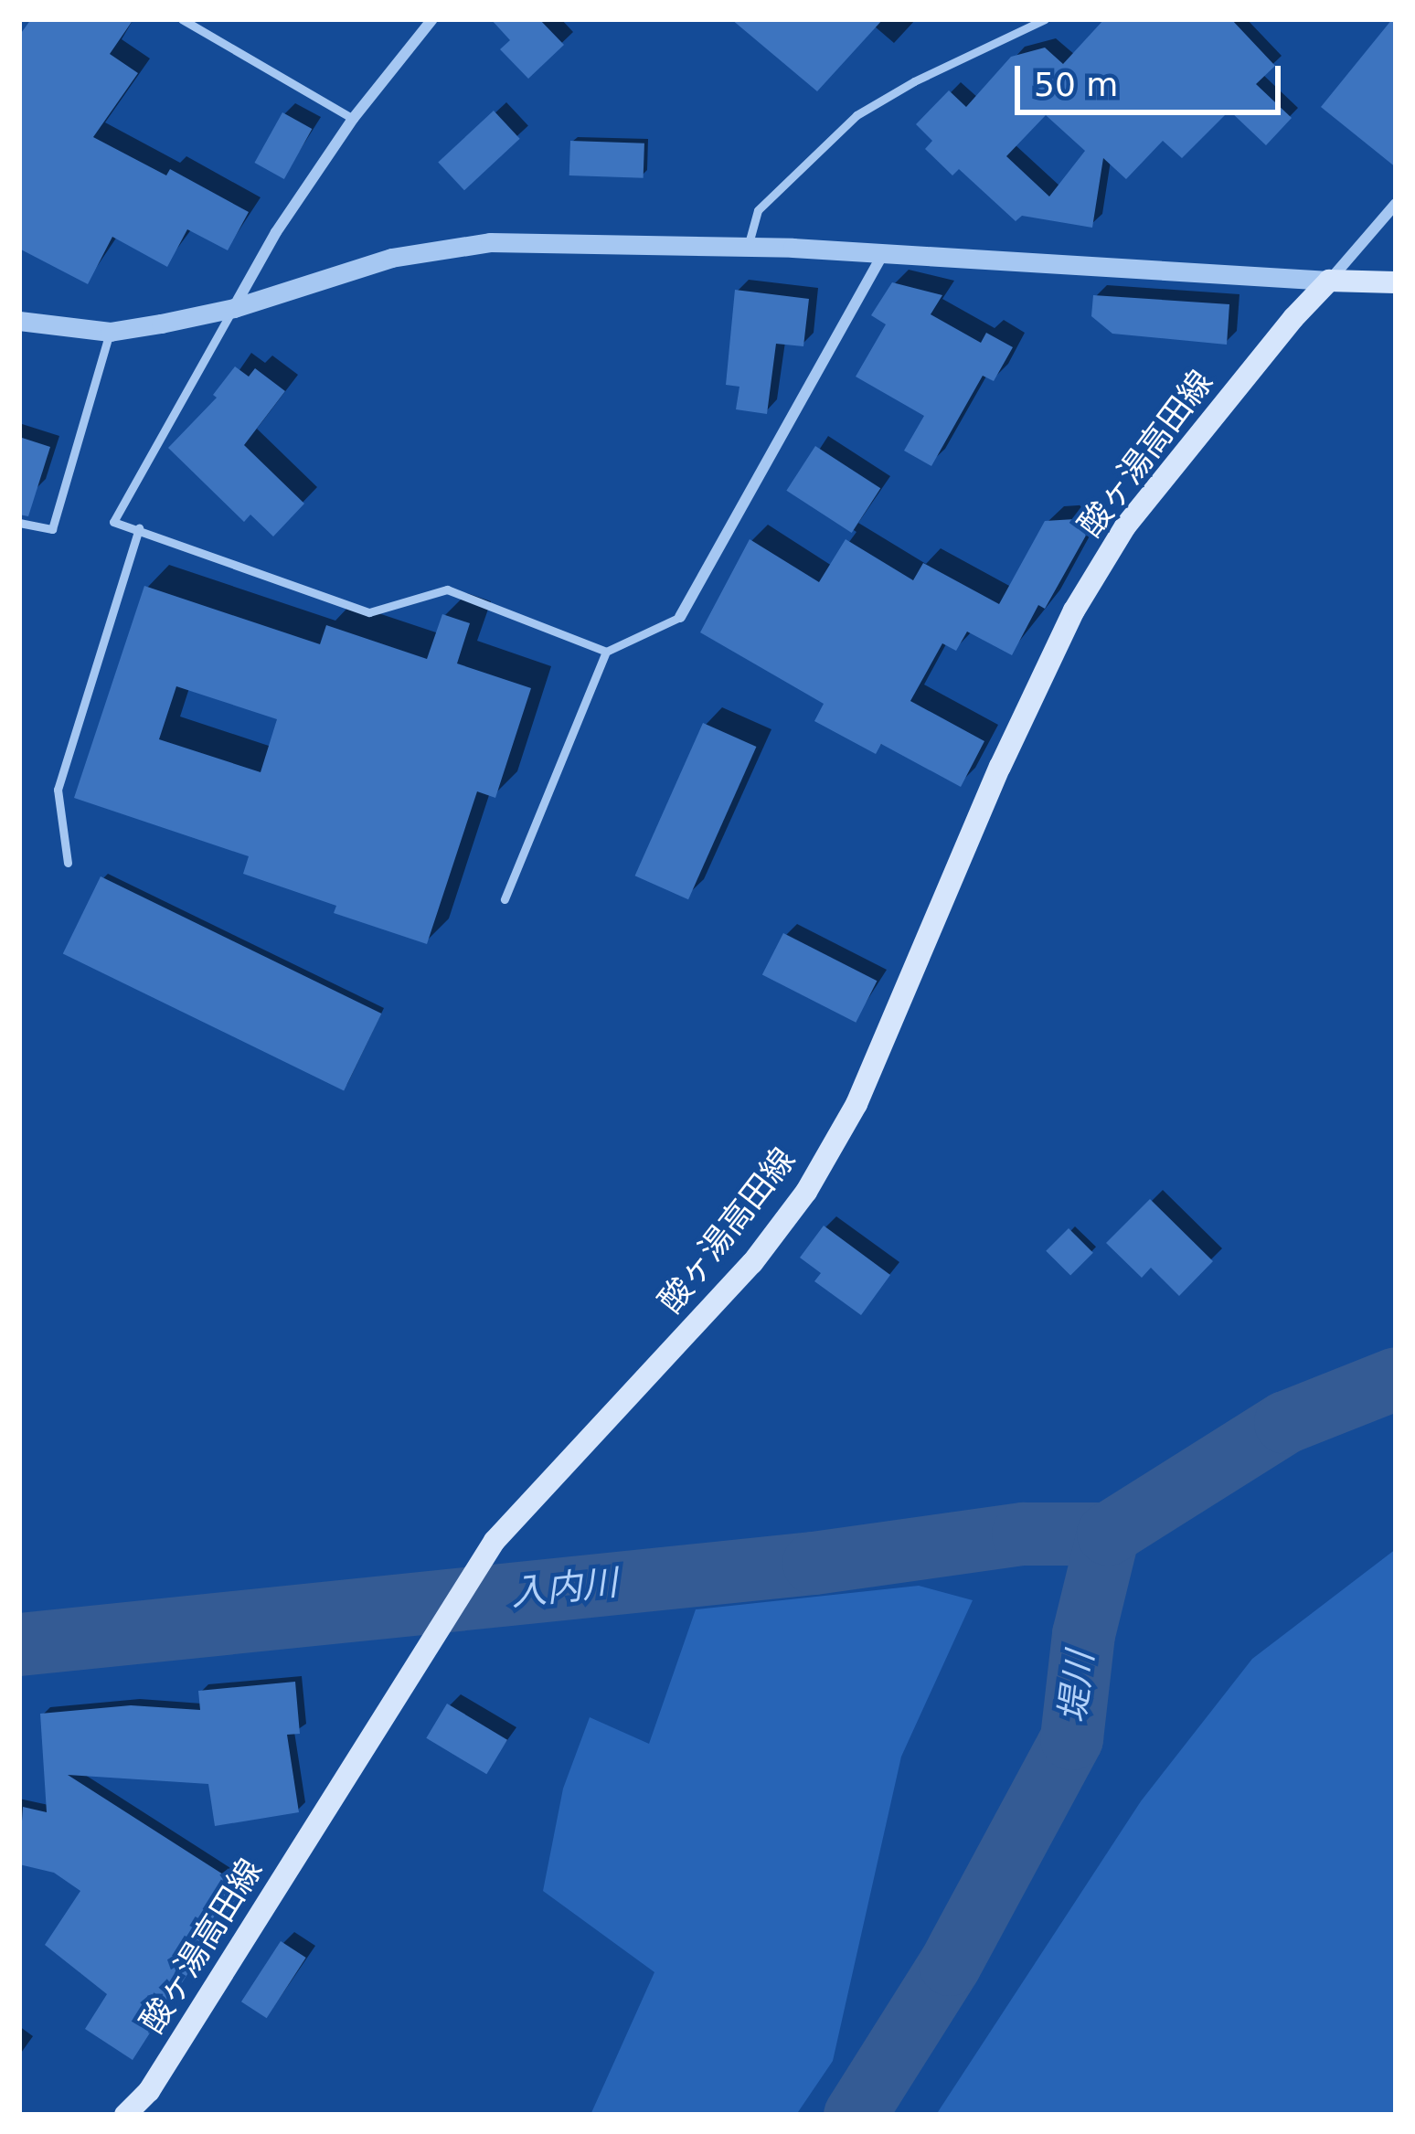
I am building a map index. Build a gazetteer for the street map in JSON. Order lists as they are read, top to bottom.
{
  "streets": {
    "main road": ["酸ヶ湯高田線"]
  },
  "water": ["入内川", "堤川"],
  "scale_bar": "50 m"
}
